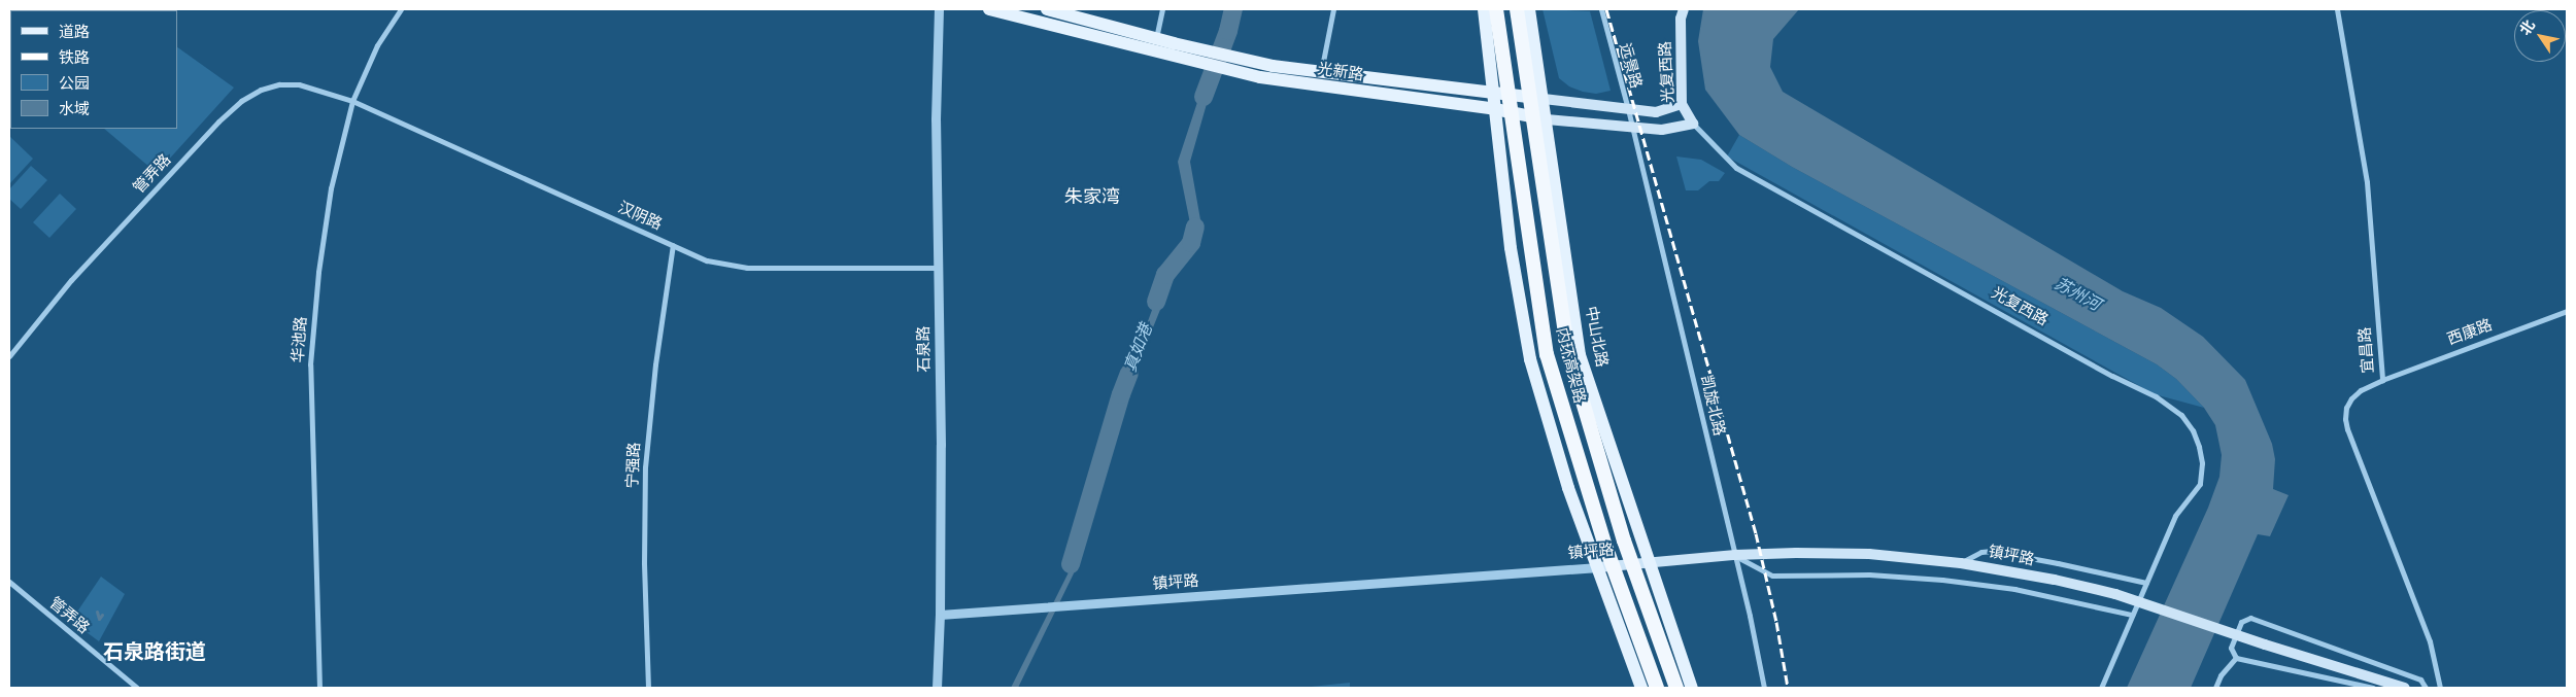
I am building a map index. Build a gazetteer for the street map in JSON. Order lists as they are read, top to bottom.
{
  "streets": {
    "highway": ["内环高架路"],
    "main road": [
      "光新路",
      "光复西路",
      "中山北路",
      "镇坪路"
    ],
    "street": [
      "远景路",
      "管弄路",
      "汉阴路",
      "西康路",
      "华池路",
      "石泉路",
      "宜昌路",
      "凯旋北路",
      "宁强路"
    ]
  },
  "crossings": [
    ["远景路", "光新路"],
    ["远景路", "凯旋北路"],
    ["光新路", "光复西路"],
    ["光新路", "中山北路"],
    ["光新路", "凯旋北路"],
    ["管弄路", "汉阴路"],
    ["管弄路", "华池路"],
    ["汉阴路", "华池路"],
    ["汉阴路", "石泉路"],
    ["汉阴路", "宁强路"],
    ["西康路", "宜昌路"],
    ["中山北路", "镇坪路"],
    ["石泉路", "镇坪路"],
    ["凯旋北路", "镇坪路"]
  ],
  "districts": ["朱家湾", "石泉路街道"],
  "water": ["苏州河", "真如港"],
  "legend": [
    "道路",
    "铁路",
    "公园",
    "水域"
  ],
  "north": "top left"
}
